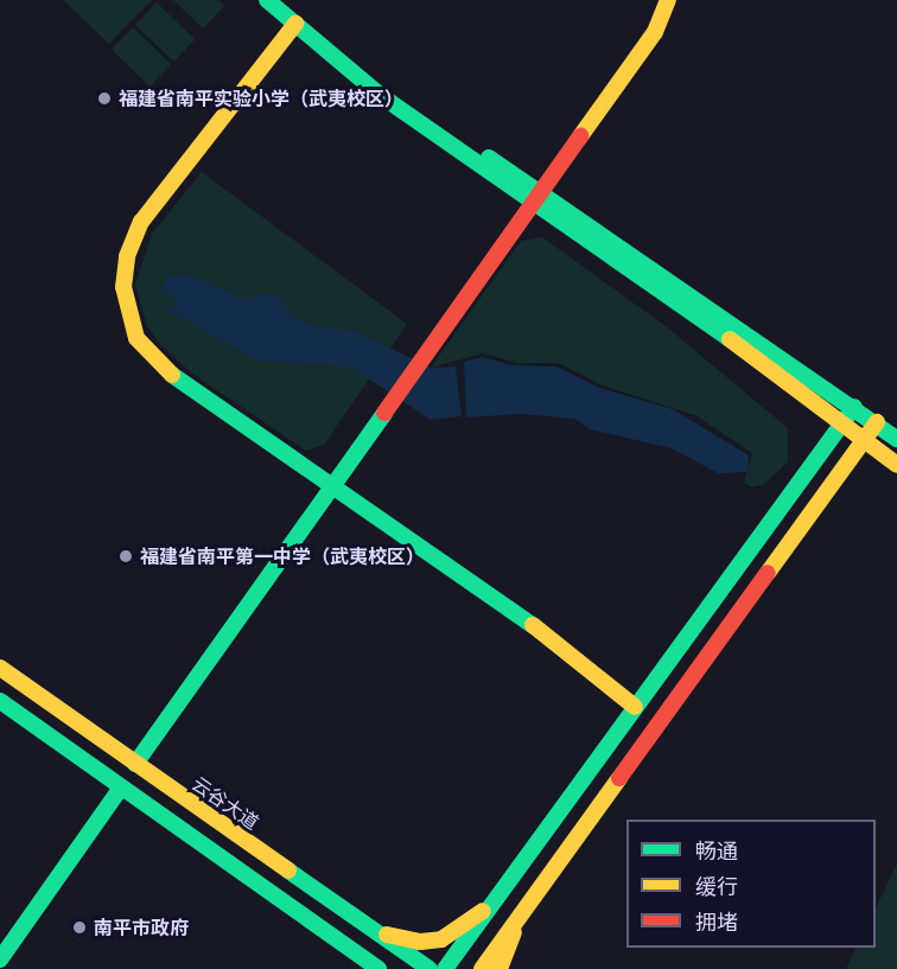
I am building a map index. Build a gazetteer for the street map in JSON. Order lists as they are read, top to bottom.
{
  "streets": {
    "main road": ["云谷大道"]
  },
  "places": ["福建省南平实验小学（武夷校区）", "福建省南平第一中学（武夷校区）", "南平市政府"],
  "legend": ["畅通", "缓行", "拥堵"]
}
